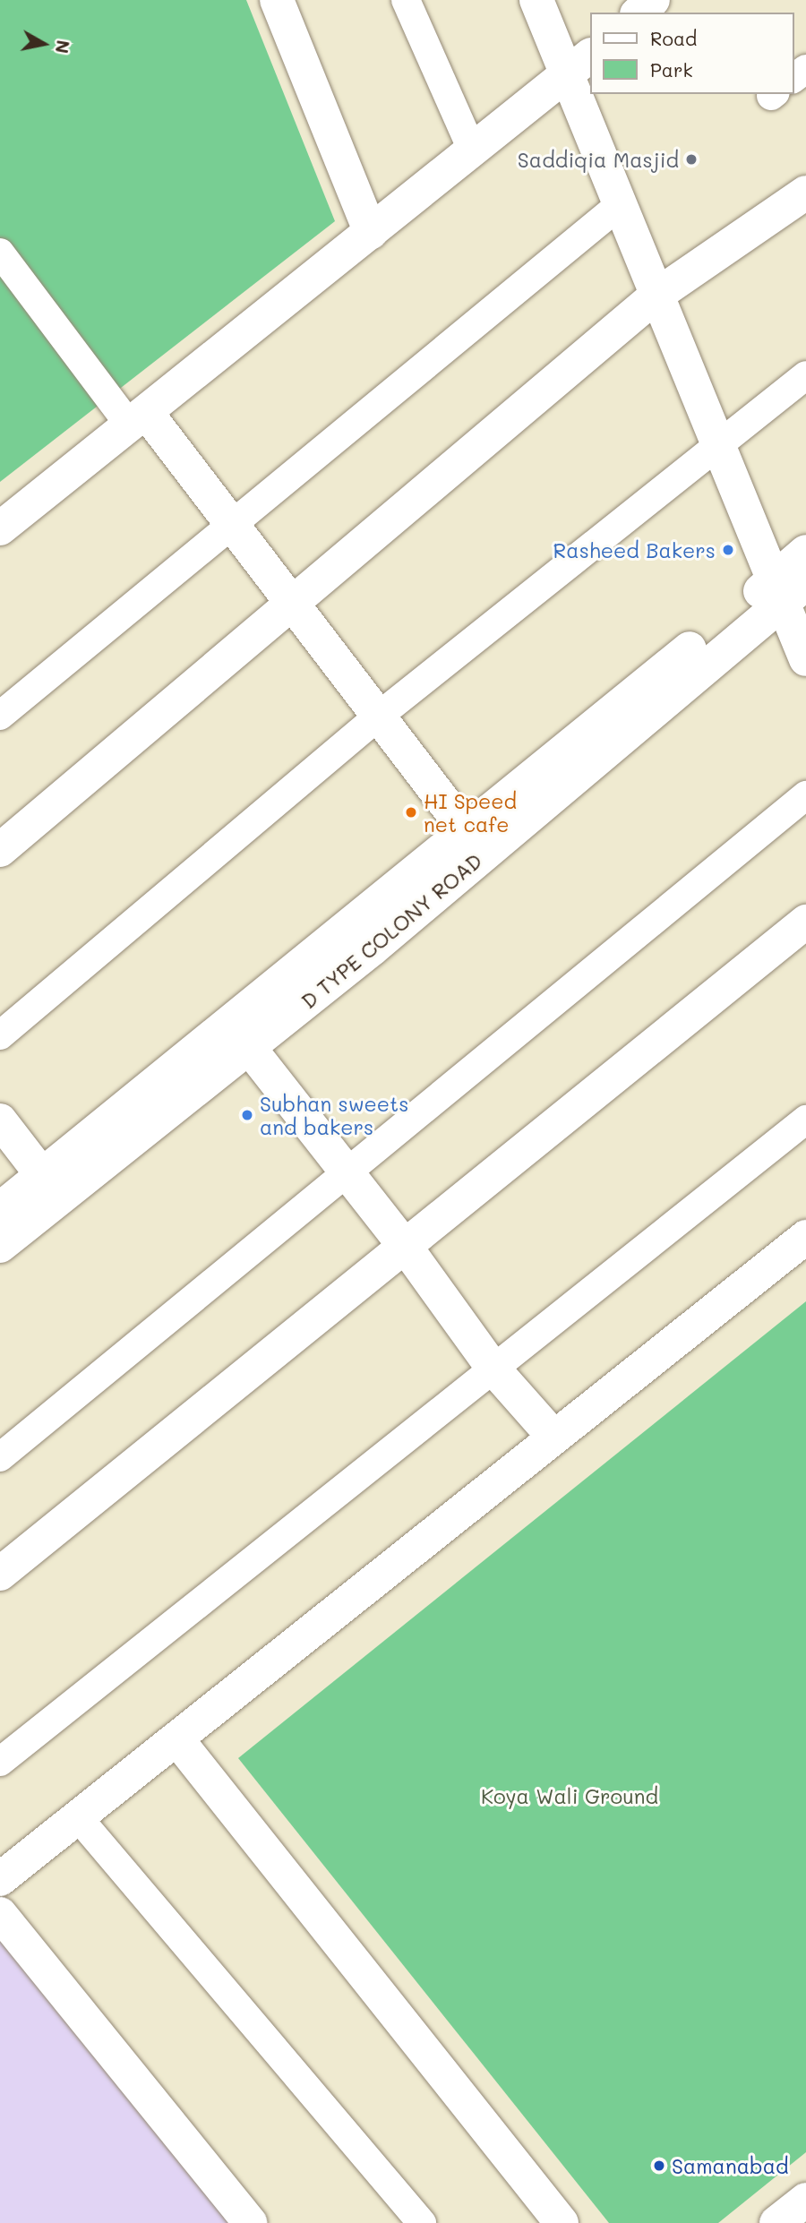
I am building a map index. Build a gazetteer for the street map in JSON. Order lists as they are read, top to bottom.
{
  "streets": {
    "street": ["D TYPE COLONY ROAD"]
  },
  "parks": ["Koya Wali Ground"],
  "places": [
    "Saddiqia Masjid",
    "Rasheed Bakers",
    "HI Speed net cafe",
    "Subhan sweets and bakers",
    "Samanabad"
  ],
  "legend": ["Road", "Park"],
  "north": "right"
}
